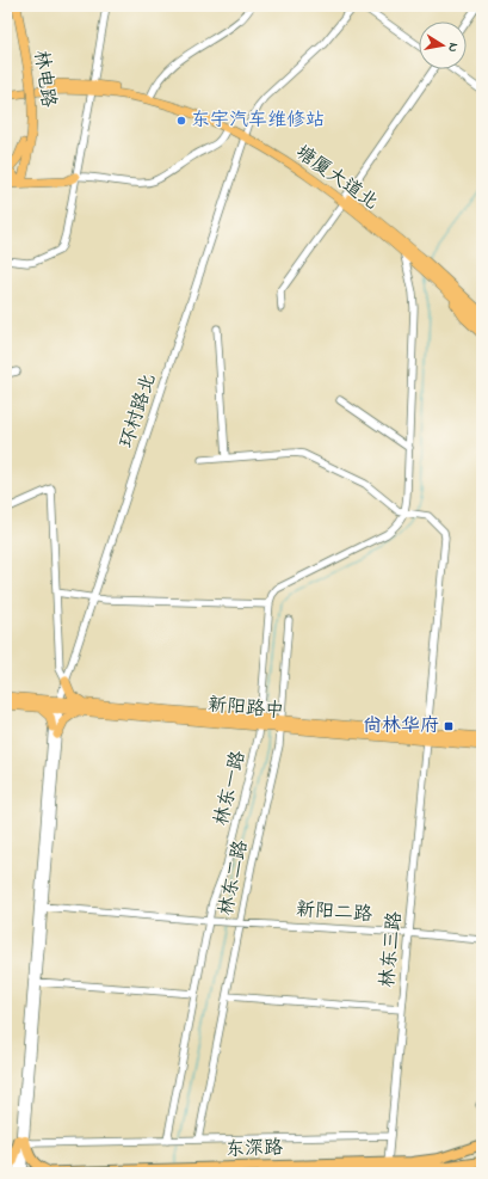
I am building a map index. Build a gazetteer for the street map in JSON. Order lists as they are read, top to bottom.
{
  "streets": {
    "highway": ["东深路"],
    "main road": ["林电路", "塘厦大道北", "新阳路中"],
    "street": [
      "环村路北",
      "林东一路",
      "林东二路",
      "新阳二路",
      "林东三路"
    ]
  },
  "crossings": [
    ["塘厦大道北", "环村路北"],
    ["环村路北", "新阳路中"],
    ["新阳路中", "林东一路"],
    ["新阳路中", "林东二路"],
    ["新阳路中", "林东三路"],
    ["林东一路", "新阳二路"],
    ["林东二路", "新阳二路"],
    ["新阳二路", "林东三路"],
    ["林东三路", "东深路"]
  ],
  "places": {
    "other": ["东宇汽车维修站"],
    "transit": ["尚林华府"]
  },
  "north": "right"
}
